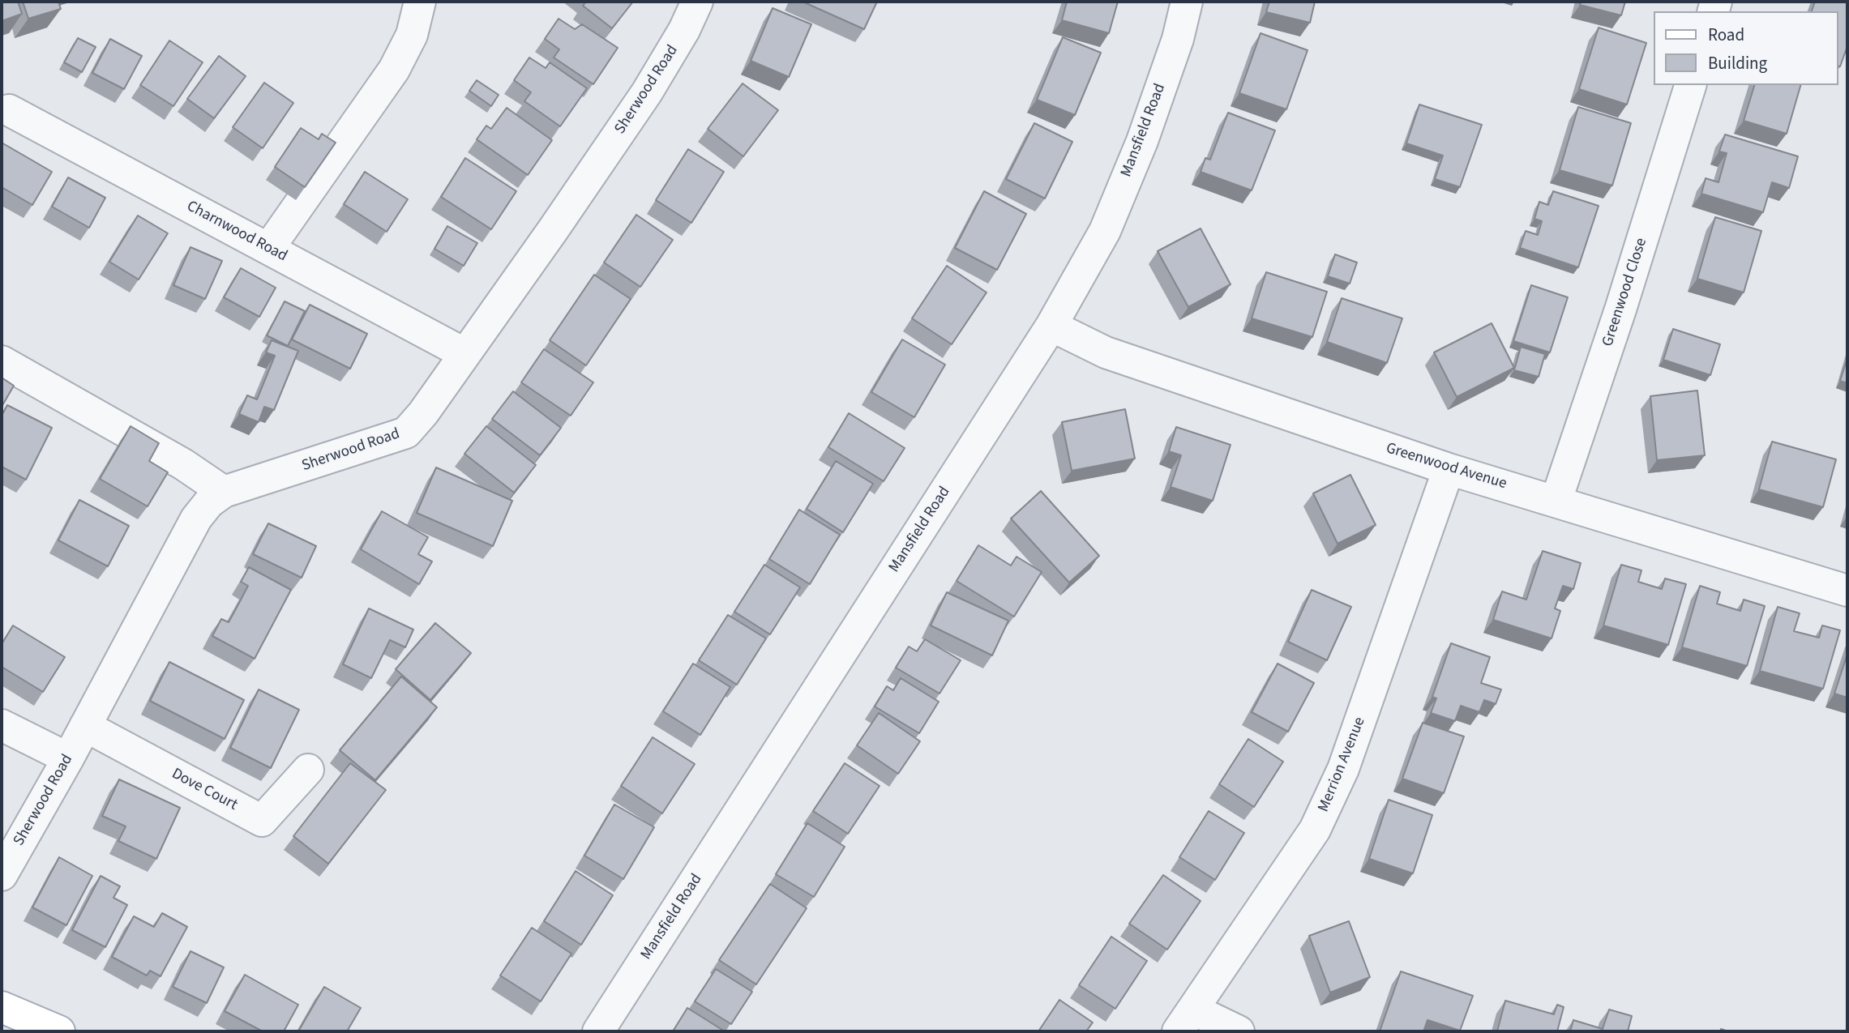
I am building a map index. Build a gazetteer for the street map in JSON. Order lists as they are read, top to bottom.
{
  "streets": {
    "street": [
      "Sherwood Road",
      "Mansfield Road",
      "Charnwood Road",
      "Greenwood Close",
      "Greenwood Avenue",
      "Merrion Avenue",
      "Dove Court"
    ]
  },
  "crossings": [
    ["Sherwood Road", "Charnwood Road"],
    ["Sherwood Road", "Dove Court"],
    ["Mansfield Road", "Greenwood Avenue"],
    ["Greenwood Close", "Greenwood Avenue"],
    ["Greenwood Avenue", "Merrion Avenue"]
  ],
  "legend": ["Road", "Building"]
}
